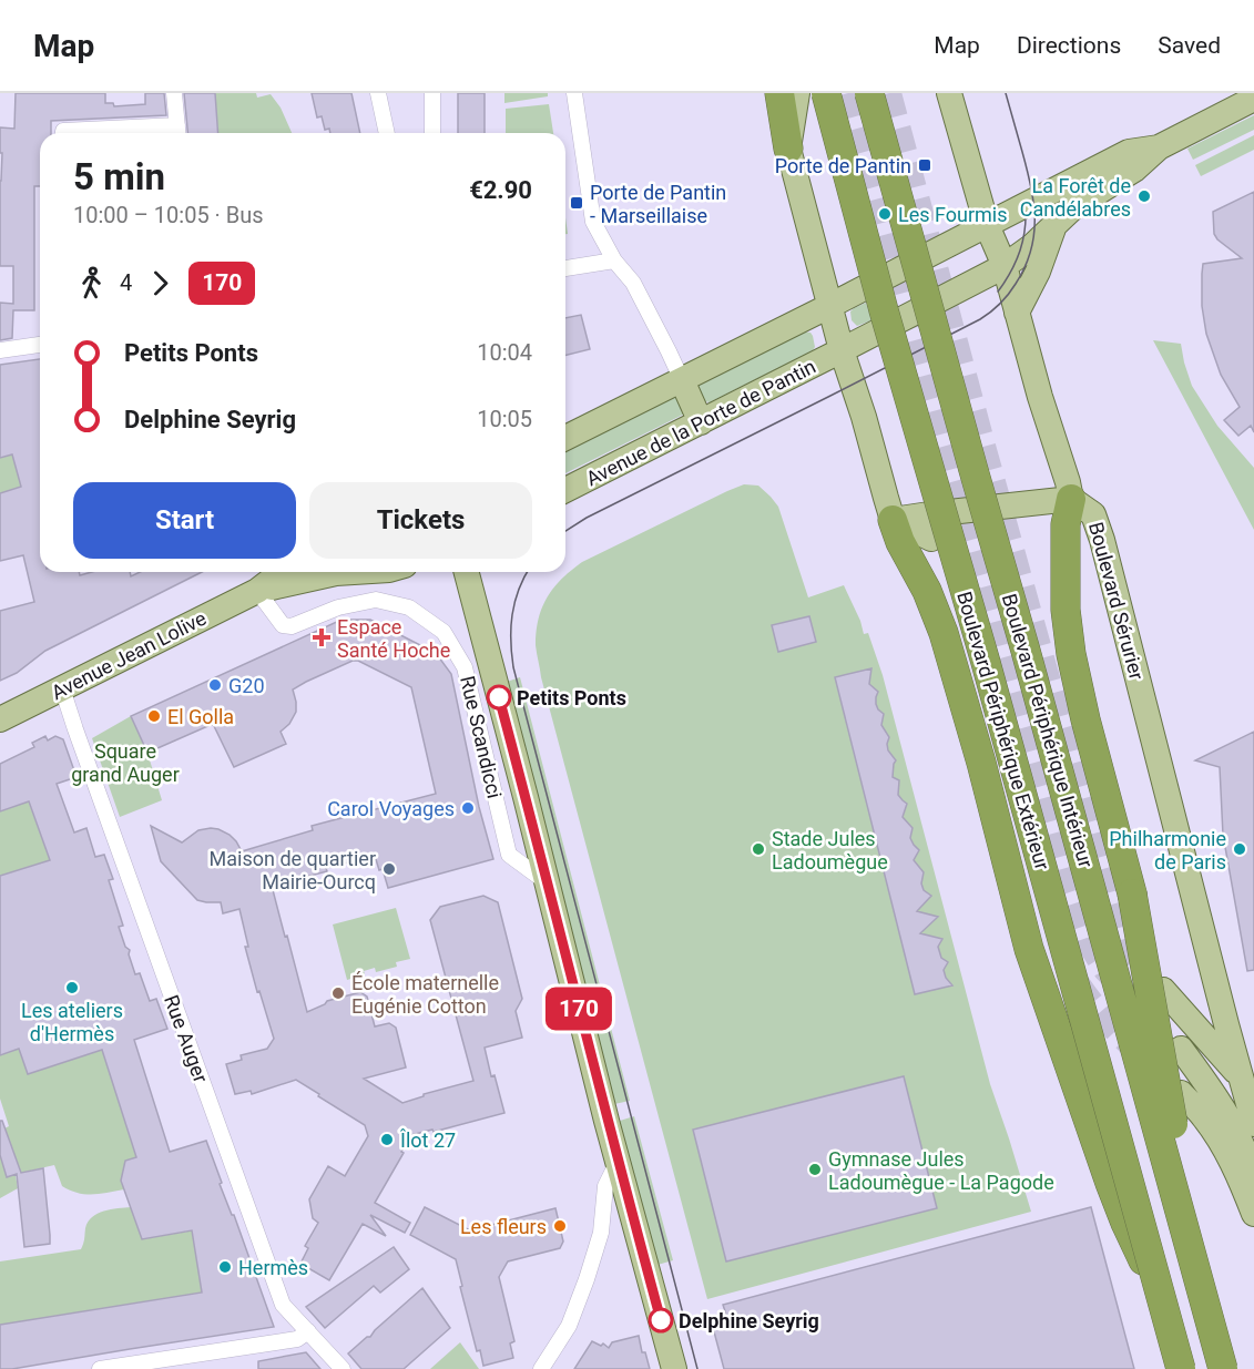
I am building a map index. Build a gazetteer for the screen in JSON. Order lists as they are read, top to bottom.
{
  "streets": {
    "highway": ["Boulevard Périphérique Extérieur", "Boulevard Périphérique Intérieur"],
    "main road": ["Avenue de la Porte de Pantin", "Boulevard Sérurier", "Avenue Jean Lolive"],
    "street": ["Rue Scandicci", "Rue Auger"]
  },
  "crossings": [
    ["Avenue de la Porte de Pantin", "Boulevard Sérurier"],
    ["Avenue Jean Lolive", "Rue Scandicci"],
    ["Avenue Jean Lolive", "Rue Auger"]
  ],
  "parks": ["Square grand Auger"],
  "places": {
    "transit": ["Porte de Pantin", "Porte de Pantin - Marseillaise"],
    "other": [
      "La Forêt de Candélabres",
      "Les Fourmis",
      "G20",
      "Petits Ponts",
      "El Golla",
      "Carol Voyages",
      "Stade Jules Ladoumègue",
      "Philharmonie de Paris",
      "Maison de quartier Mairie-Ourcq",
      "Les ateliers d'Hermès",
      "École maternelle Eugénie Cotton",
      "Îlot 27",
      "Gymnase Jules Ladoumègue - La Pagode",
      "Les fleurs",
      "Hermès",
      "Delphine Seyrig"
    ],
    "health": ["Espace Santé Hoche"]
  },
  "lines": ["bus line 170"],
  "page": {
    "header": "Map",
    "nav": ["Map", "Directions", "Saved"],
    "on_map": "170",
    "heading": ["5 min", "10:00 – 10:05 · Bus", "€2.90"],
    "legs": ["4", "170"],
    "list": [
      {
        "name": "Petits Ponts",
        "value": "10:04"
      },
      {
        "name": "Delphine Seyrig",
        "value": "10:05"
      }
    ],
    "buttons": ["Start", "Tickets"]
  }
}
